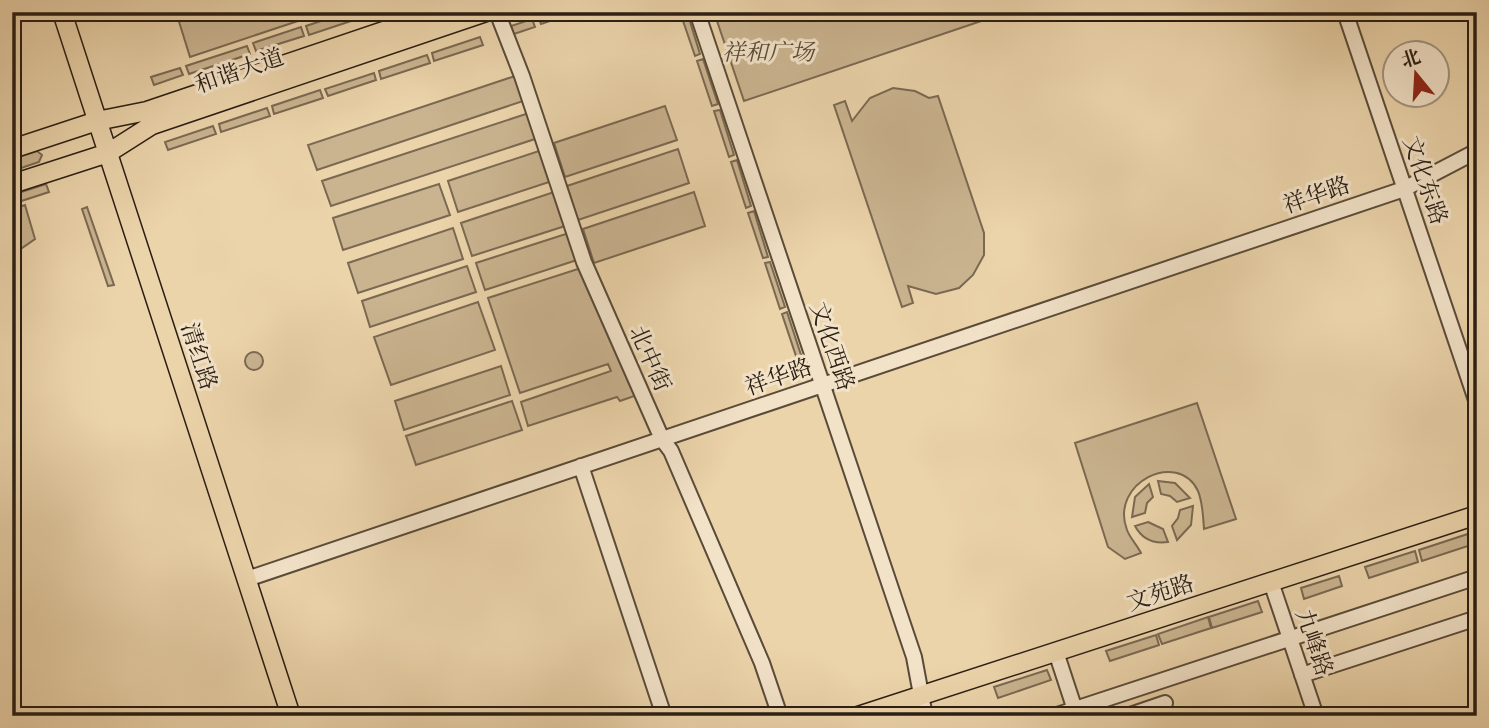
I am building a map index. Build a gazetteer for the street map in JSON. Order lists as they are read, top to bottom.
{
  "streets": {
    "main road": ["和谐大道", "清红路", "文苑路"],
    "street": [
      "文化东路",
      "祥华路",
      "文化西路",
      "北中街",
      "九峰路"
    ]
  },
  "crossings": [
    ["和谐大道", "清红路"],
    ["文化东路", "祥华路"],
    ["祥华路", "文化西路"],
    ["祥华路", "清红路"],
    ["祥华路", "北中街"],
    ["文化西路", "文苑路"],
    ["文苑路", "九峰路"]
  ],
  "parks": ["祥和广场"],
  "north": "top"
}
